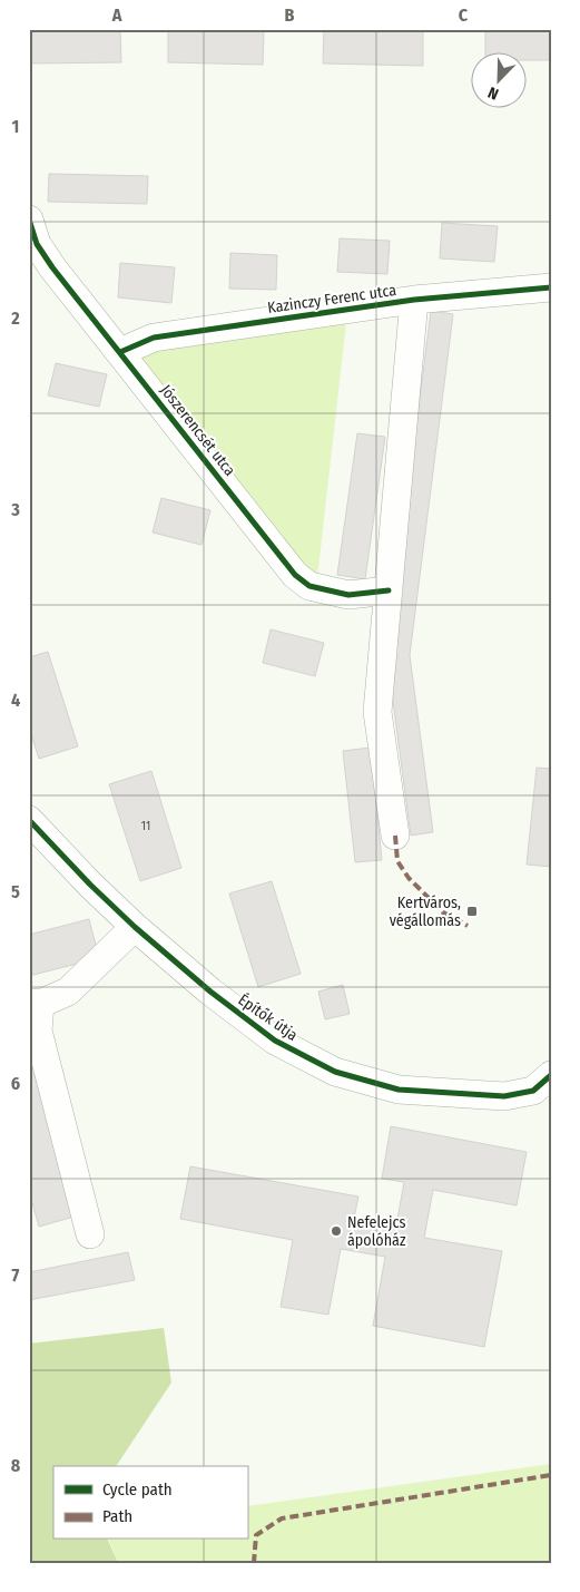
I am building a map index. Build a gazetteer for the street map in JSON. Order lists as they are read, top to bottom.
{
  "streets": {
    "street": ["Kazinczy Ferenc utca", "Jószerencsét utca", "Építők útja"]
  },
  "crossings": [
    ["Kazinczy Ferenc utca", "Jószerencsét utca"]
  ],
  "places": {
    "transit": ["Kertváros, végállomás"],
    "other": ["Nefelejcs ápolóház"]
  },
  "house_numbers": ["11"],
  "legend": ["Cycle path", "Path"],
  "north": "bottom left",
  "grid": {
    "columns": ["A", "B", "C"],
    "rows": [
      "1",
      "2",
      "3",
      "4",
      "5",
      "6",
      "7",
      "8"
    ]
  }
}
